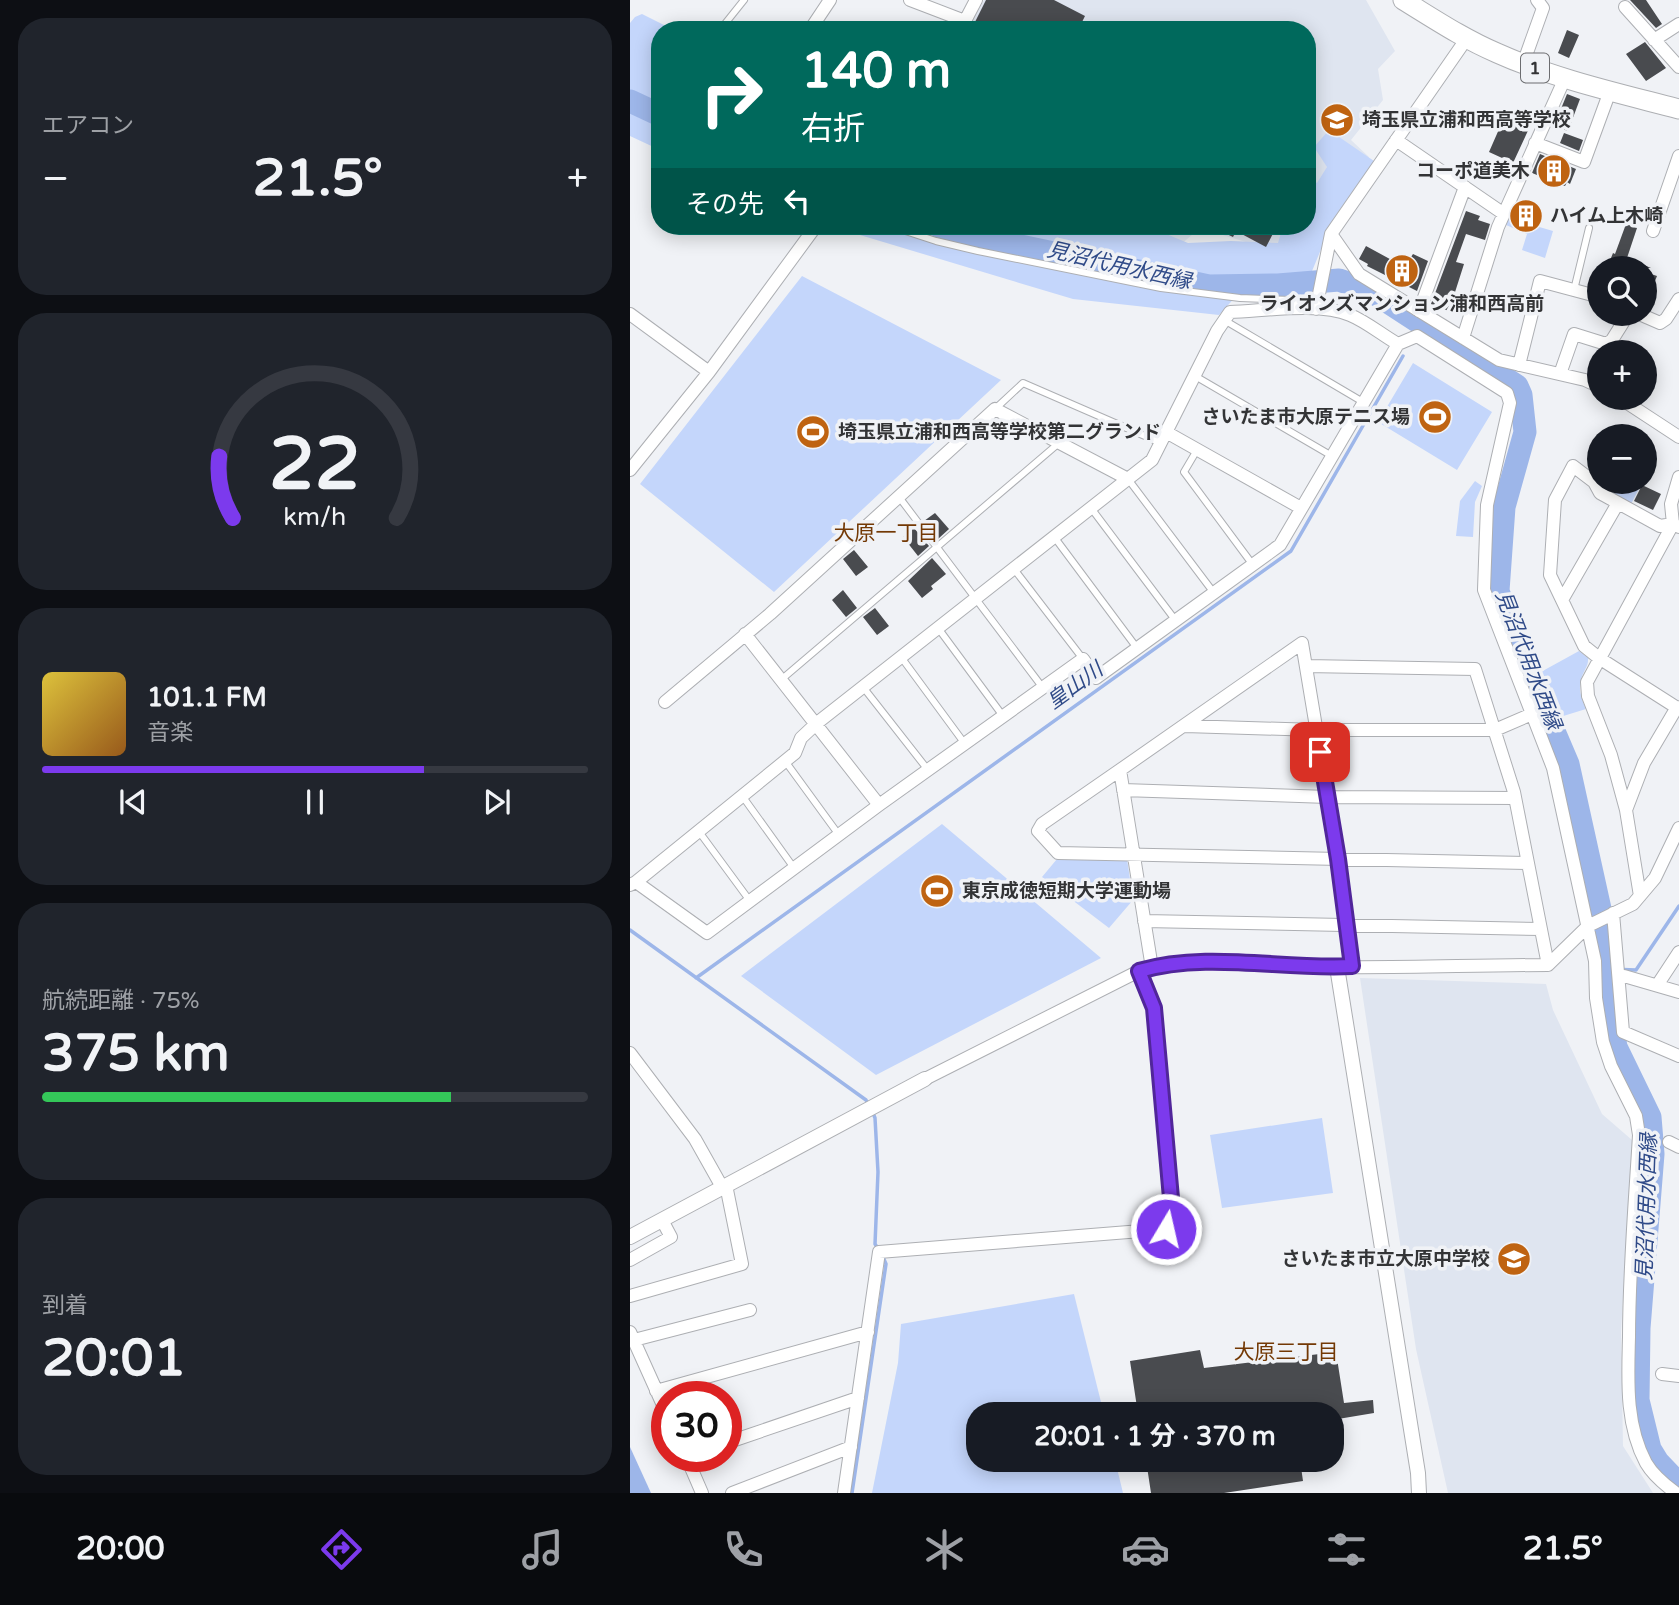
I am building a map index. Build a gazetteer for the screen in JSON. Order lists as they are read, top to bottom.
{
  "streets": {
    "main road": ["1"]
  },
  "districts": ["大原一丁目", "大原三丁目"],
  "water": ["見沼代用水西縁", "皇山川"],
  "places": {
    "school or university": ["埼玉県立浦和西高等学校", "さいたま市立大原中学校"],
    "building": ["コーポ道美木", "ハイム上木崎", "ライオンズマンション浦和西高前"],
    "sports": ["さいたま市大原テニス場", "埼玉県立浦和西高等学校第二グランド", "東京成徳短期大学運動場"]
  },
  "page": {
    "tile": [
      "エアコン",
      ["航続距離 · 75%", "375 km"],
      ["到着", "20:01"]
    ],
    "turn": ["140 m", "右折"],
    "heat": ["−", "21.5°", "+"],
    "then": "その先",
    "map_buttons": ["+", "−"],
    "song": ["101.1 FM", "音楽"],
    "limit": "30",
    "trip": "20:01 · 1 分 · 370 m",
    "tabs": ["20:00", "21.5°"],
    "gauge": ["22", "km/h"]
  }
}
